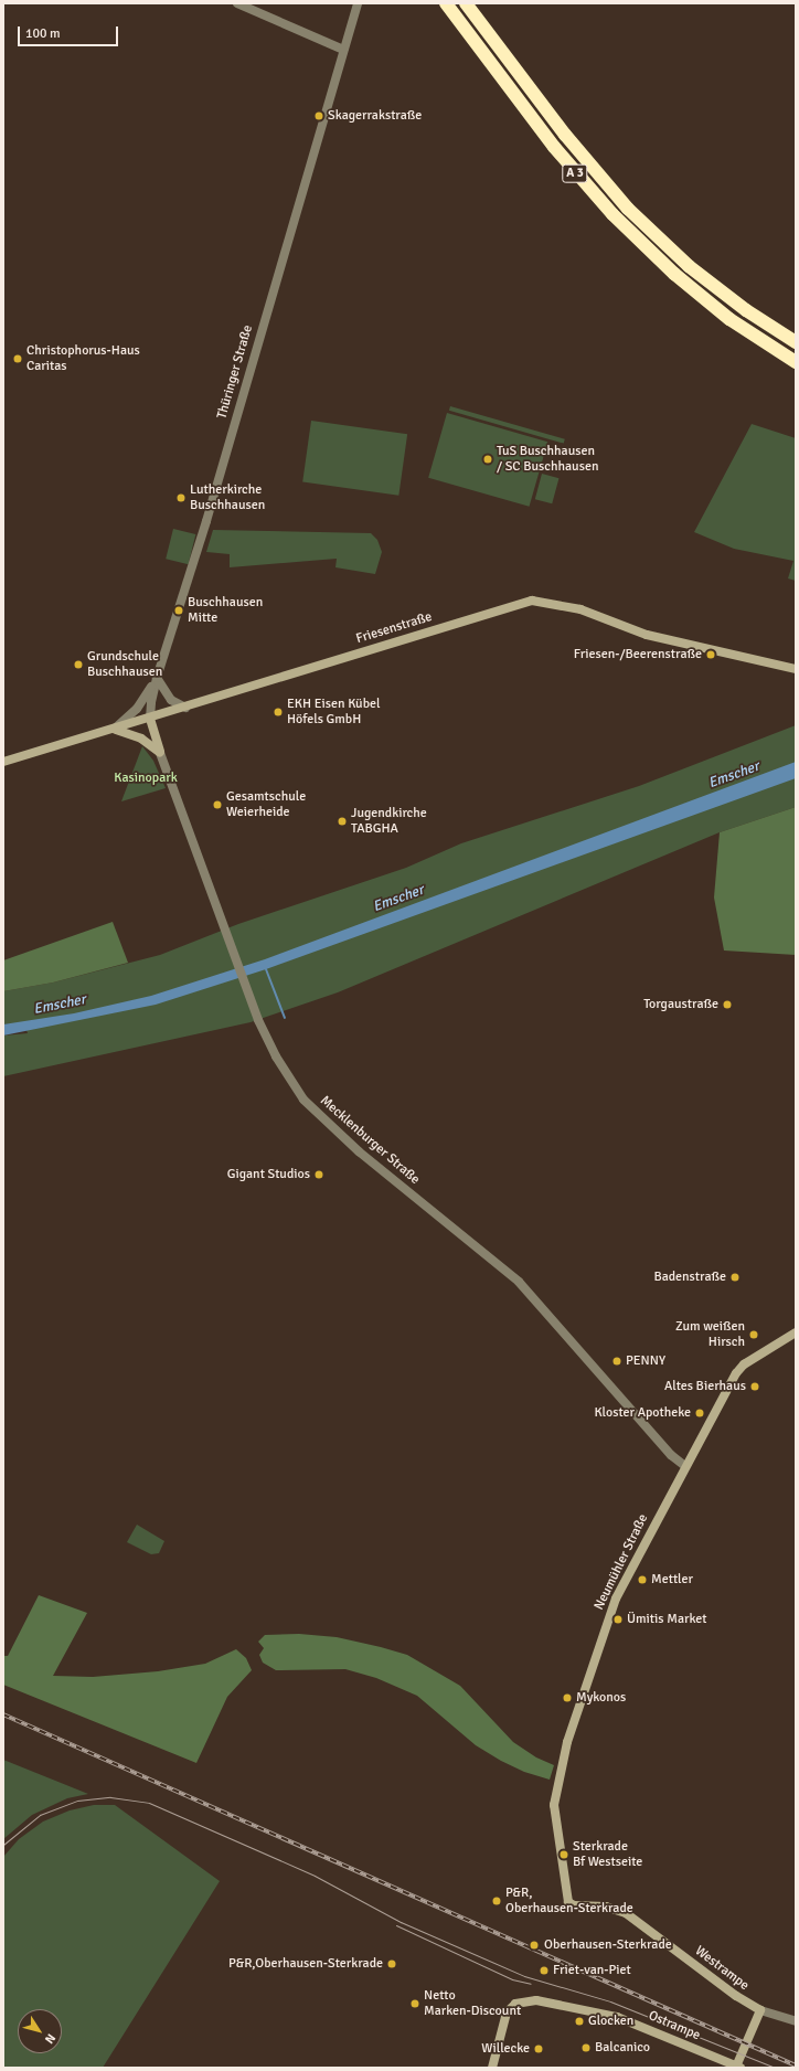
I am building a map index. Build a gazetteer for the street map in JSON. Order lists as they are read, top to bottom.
{
  "streets": {
    "highway": ["A 3"],
    "main road": [
      "Friesenstraße",
      "Mecklenburger Straße",
      "Neumühler Straße",
      "Westrampe",
      "Ostrampe"
    ],
    "street": ["Thüringer Straße"]
  },
  "crossings": [
    ["Thüringer Straße", "Friesenstraße"],
    ["Thüringer Straße", "Mecklenburger Straße"],
    ["Friesenstraße", "Mecklenburger Straße"],
    ["Mecklenburger Straße", "Neumühler Straße"],
    ["Neumühler Straße", "Westrampe"]
  ],
  "water": ["Emscher"],
  "parks": ["Kasinopark"],
  "places": [
    "Skagerrakstraße",
    "Christophorus-Haus Caritas",
    "TuS Buschhausen / SC Buschhausen",
    "Lutherkirche Buschhausen",
    "Buschhausen Mitte",
    "Friesen-/Beerenstraße",
    "Grundschule Buschhausen",
    "EKH Eisen Kübel Höfels GmbH",
    "Gesamtschule Weierheide",
    "Jugendkirche TABGHA",
    "Torgaustraße",
    "Gigant Studios",
    "Badenstraße",
    "Zum weißen Hirsch",
    "PENNY",
    "Altes Bierhaus",
    "Kloster Apotheke",
    "Mettler",
    "Ümitis Market",
    "Mykonos",
    "Sterkrade Bf Westseite",
    "P&R, Oberhausen-Sterkrade",
    "Oberhausen-Sterkrade",
    "P&R,Oberhausen-Sterkrade",
    "Friet-van-Piet",
    "Netto Marken-Discount",
    "Glocken",
    "Balcanico",
    "Willecke"
  ],
  "scale_bar": "100 m",
  "north": "bottom right"
}
